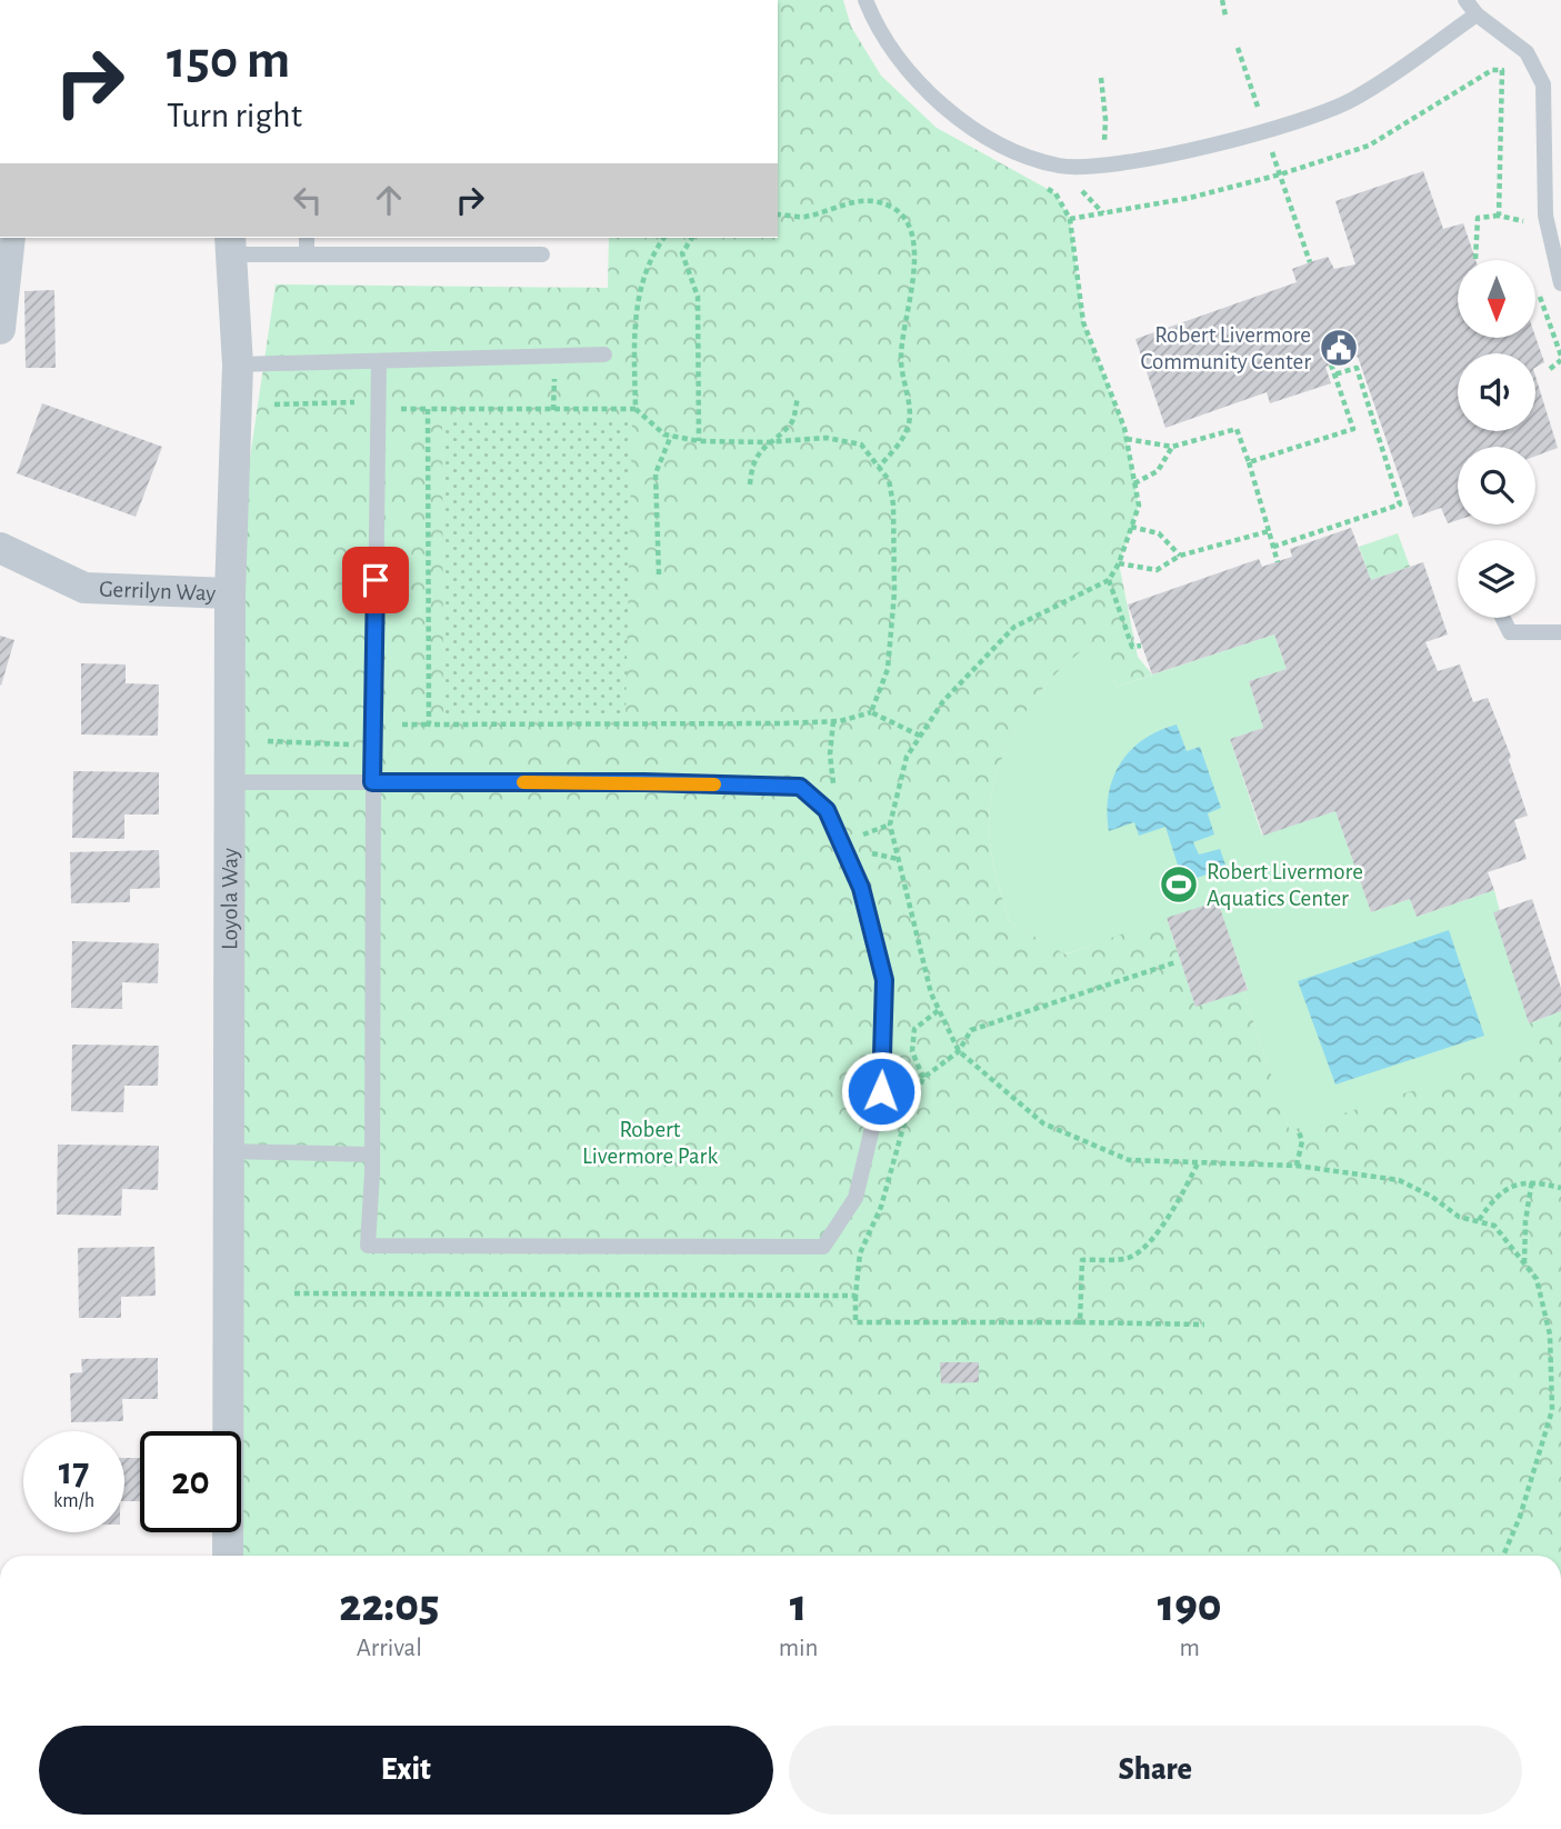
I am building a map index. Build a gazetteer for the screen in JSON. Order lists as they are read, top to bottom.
{
  "streets": {
    "street": ["Gerrilyn Way", "Loyola Way"]
  },
  "crossings": [
    ["Gerrilyn Way", "Loyola Way"]
  ],
  "parks": ["Robert Livermore Park"],
  "places": {
    "public building": ["Robert Livermore Community Center"],
    "sports": ["Robert Livermore Aquatics Center"]
  },
  "north": "bottom",
  "page": {
    "turn": ["150 m", "Turn right"],
    "speed": "17 km/h",
    "limit": "20",
    "eta": [
      "22:05",
      "Arrival",
      "1",
      "min",
      "190",
      "m"
    ],
    "buttons": ["Exit", "Share"]
  }
}
